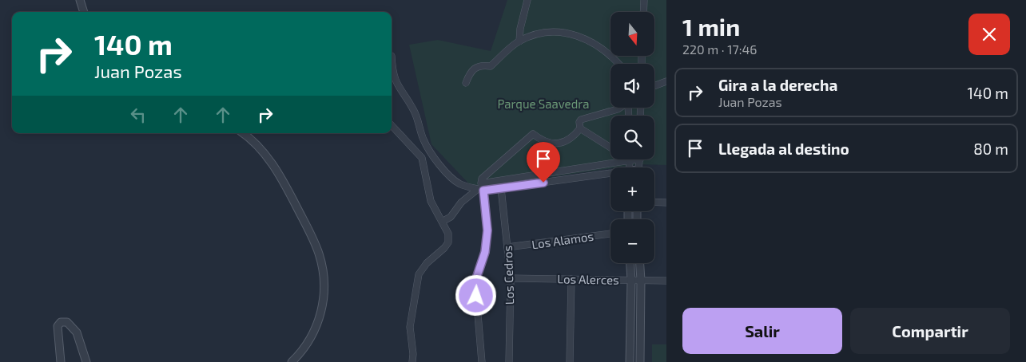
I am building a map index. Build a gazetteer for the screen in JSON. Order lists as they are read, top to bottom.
{
  "streets": {
    "street": ["Los Alamos", "Los Cedros", "Los Alerces"]
  },
  "crossings": [
    ["Los Alamos", "Los Cedros"],
    ["Los Cedros", "Los Alerces"]
  ],
  "parks": ["Parque Saavedra"],
  "north": "bottom",
  "page": {
    "heading": ["1 min", "220 m · 17:46"],
    "map_buttons": ["+", "−"],
    "turn": ["140 m", "Juan Pozas"],
    "list": [
      {
        "name": "Gira a la derecha",
        "note": "Juan Pozas",
        "value": "140 m"
      },
      {
        "name": "Llegada al destino",
        "value": "80 m"
      }
    ],
    "buttons": ["Salir", "Compartir"]
  }
}
